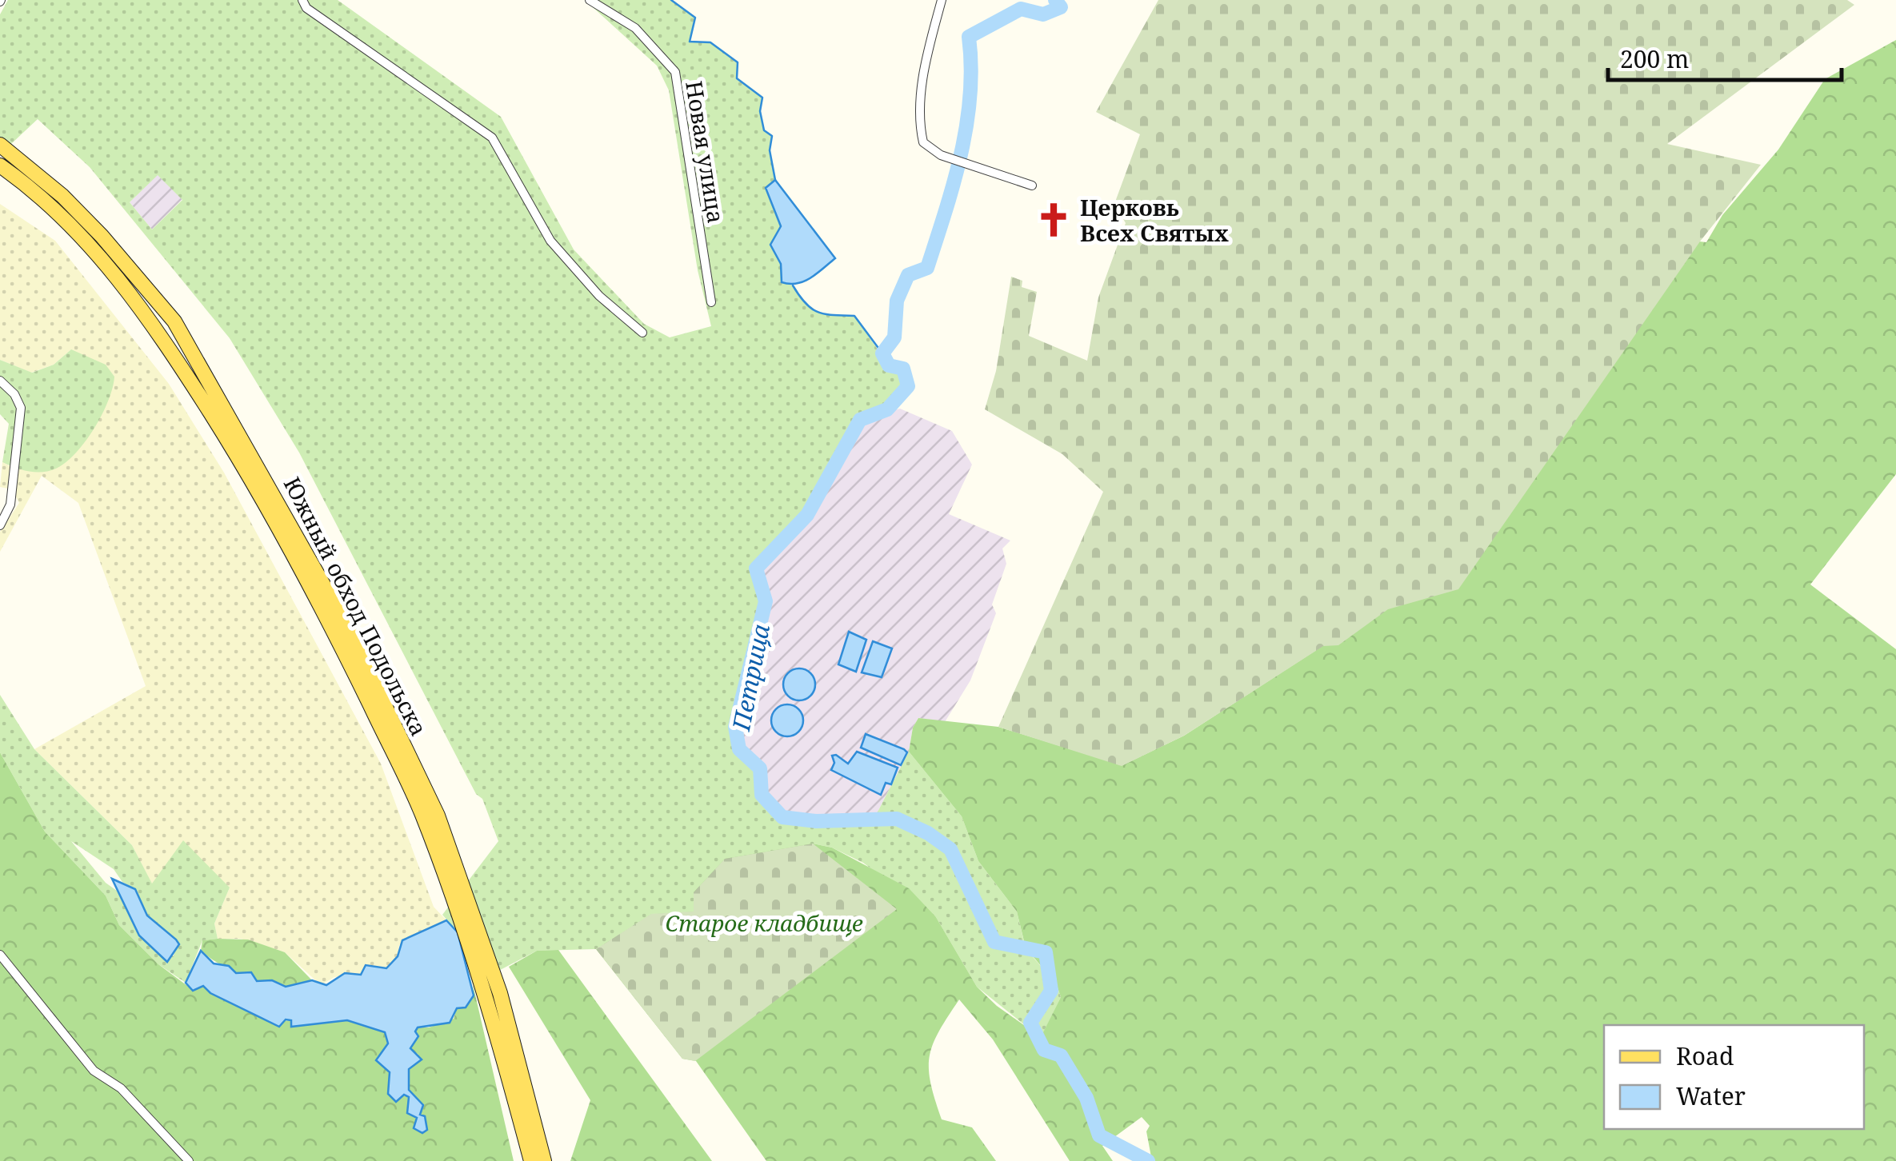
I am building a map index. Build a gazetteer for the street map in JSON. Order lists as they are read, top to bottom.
{
  "streets": {
    "main road": ["Южный обход Подольска"],
    "street": ["Новая улица"]
  },
  "water": ["Петрица"],
  "parks": ["Старое кладбище"],
  "places": {
    "church": ["Церковь Всех Святых"]
  },
  "legend": ["Road", "Water"],
  "scale_bar": "200 m"
}
